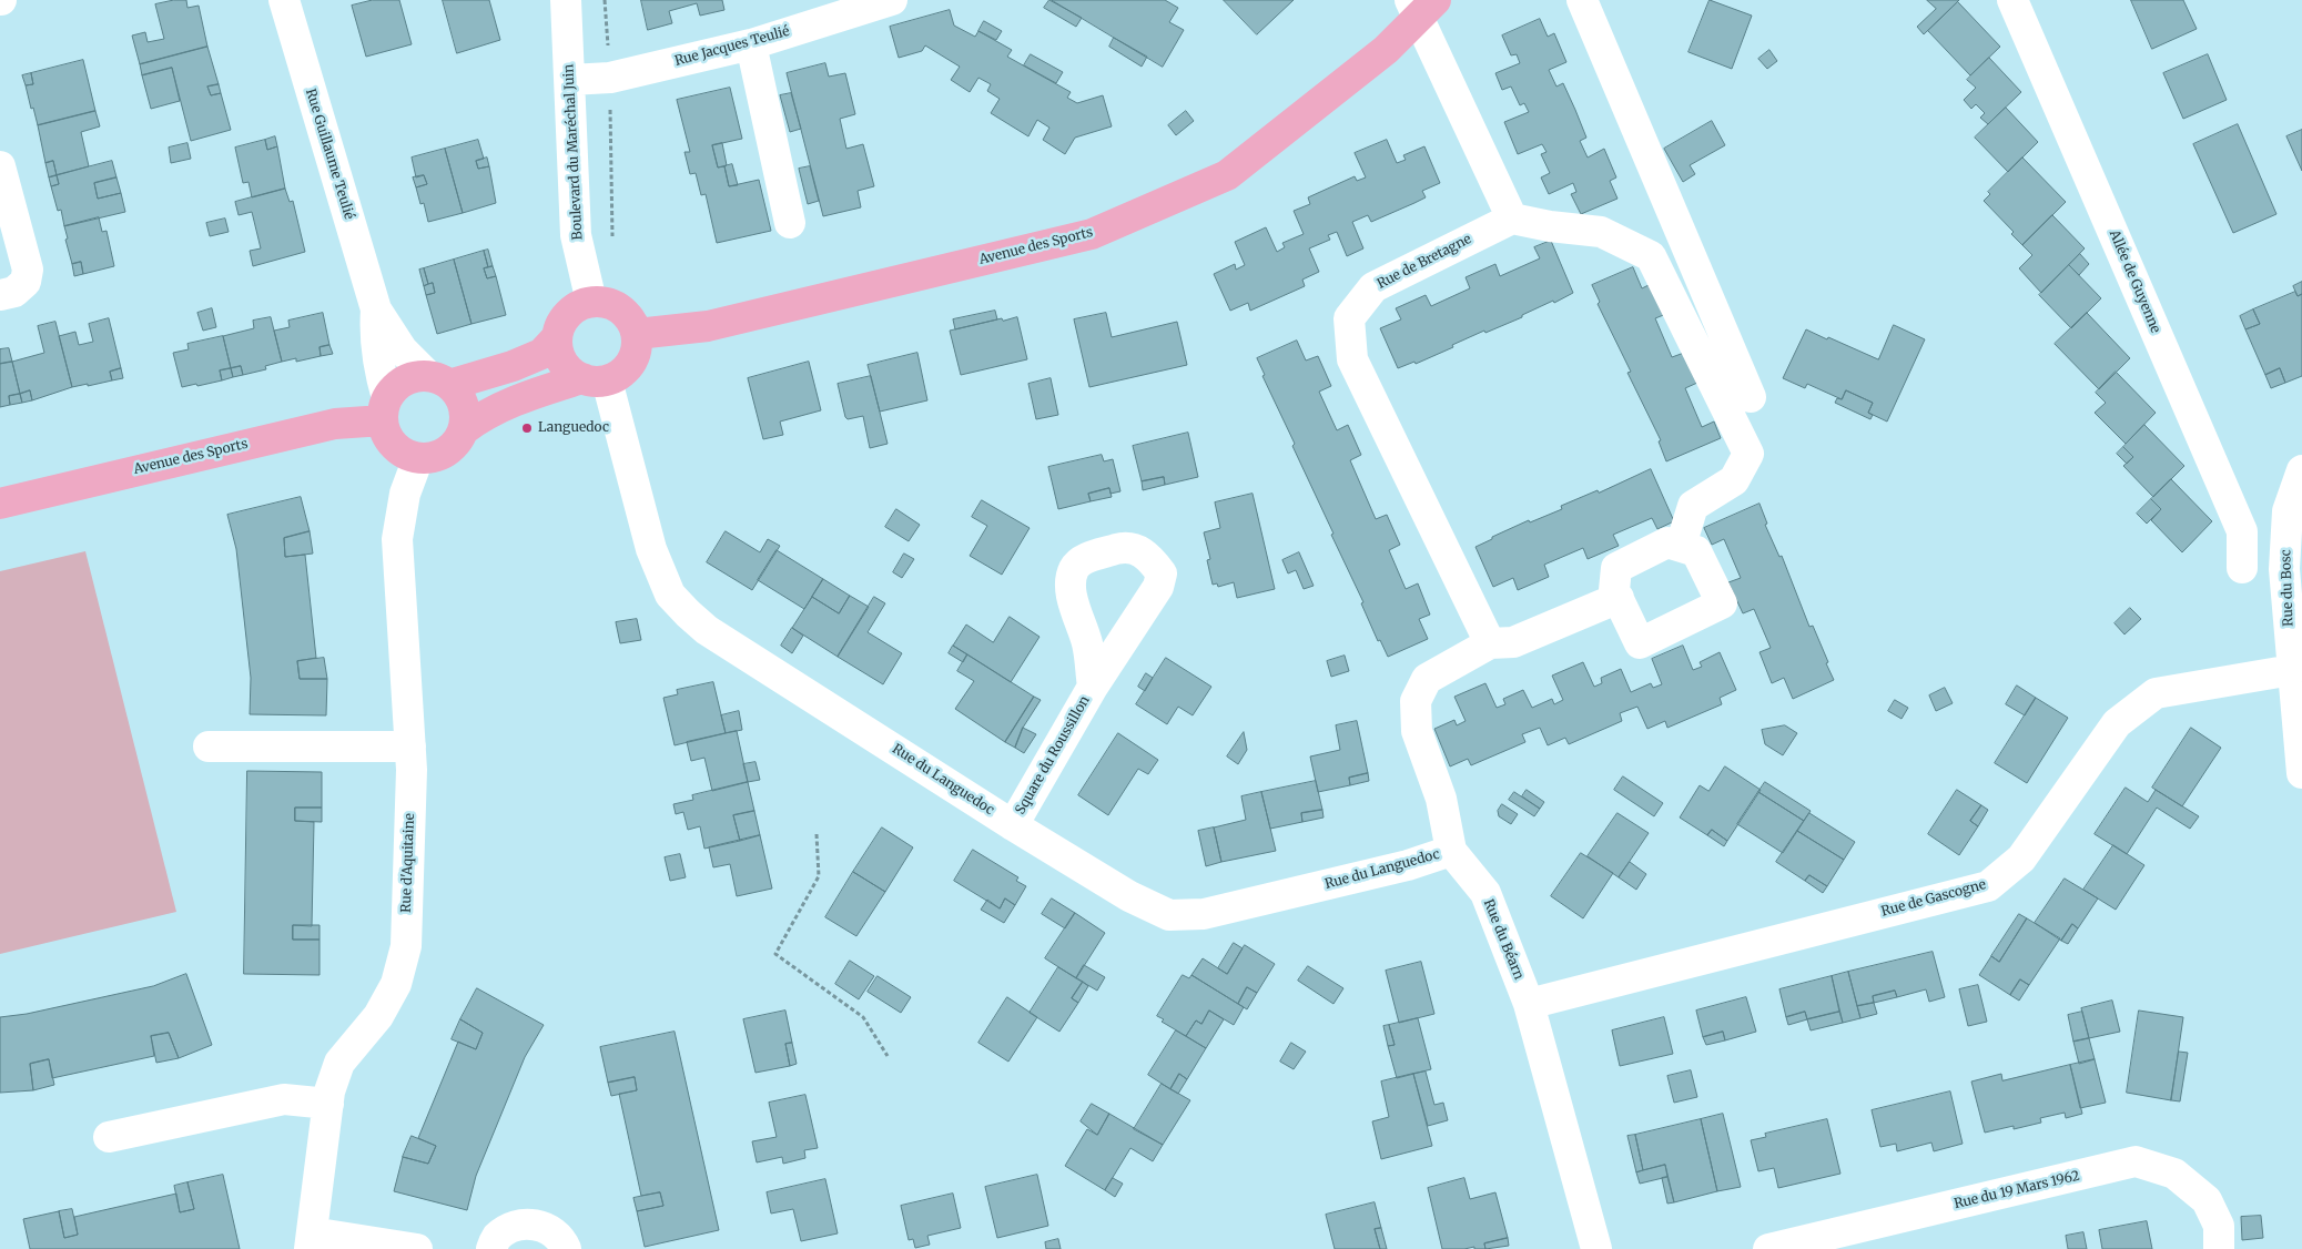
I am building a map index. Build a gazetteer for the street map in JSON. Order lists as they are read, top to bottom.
{
  "streets": {
    "main road": ["Avenue des Sports"],
    "street": [
      "Rue Jacques Teulié",
      "Boulevard du Maréchal Juin",
      "Rue Guillaume Teulié",
      "Rue de Bretagne",
      "Allée de Guyenne",
      "Rue du Bosc",
      "Square du Roussillon",
      "Rue du Languedoc",
      "Rue d'Aquitaine",
      "Rue de Gascogne",
      "Rue du Béarn",
      "Rue du 19 Mars 1962"
    ]
  },
  "crossings": [
    ["Rue Jacques Teulié", "Boulevard du Maréchal Juin"],
    ["Boulevard du Maréchal Juin", "Avenue des Sports"],
    ["Boulevard du Maréchal Juin", "Rue du Languedoc"],
    ["Rue Guillaume Teulié", "Avenue des Sports"],
    ["Rue Guillaume Teulié", "Rue d'Aquitaine"],
    ["Avenue des Sports", "Rue du Languedoc"],
    ["Avenue des Sports", "Rue d'Aquitaine"],
    ["Rue de Bretagne", "Rue du Béarn"],
    ["Rue du Bosc", "Rue de Gascogne"],
    ["Square du Roussillon", "Rue du Languedoc"],
    ["Rue du Languedoc", "Rue du Béarn"],
    ["Rue de Gascogne", "Rue du Béarn"]
  ],
  "places": ["Languedoc"]
}
